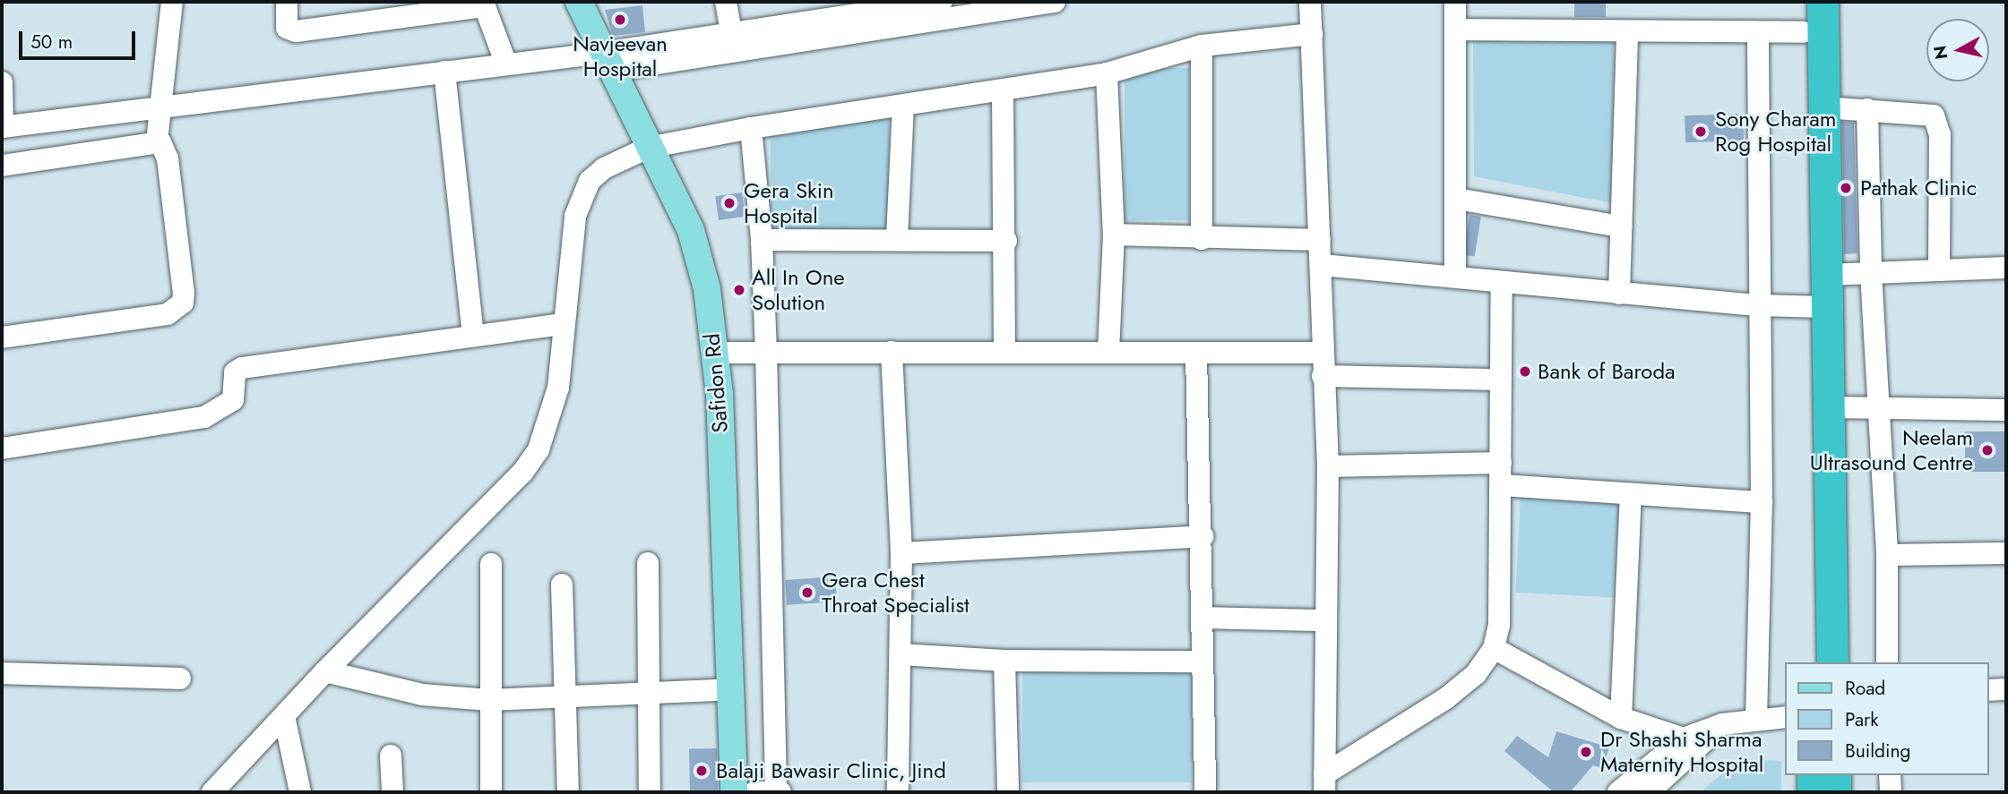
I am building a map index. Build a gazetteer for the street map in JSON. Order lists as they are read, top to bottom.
{
  "streets": {
    "main road": ["Safidon Rd"]
  },
  "places": [
    "Navjeevan Hospital",
    "Sony Charam Rog Hospital",
    "Pathak Clinic",
    "Gera Skin Hospital",
    "All In One Solution",
    "Bank of Baroda",
    "Neelam Ultrasound Centre",
    "Gera Chest Throat Specialist",
    "Dr Shashi Sharma Maternity Hospital",
    "Balaji Bawasir Clinic, Jind"
  ],
  "legend": ["Road", "Park", "Building"],
  "scale_bar": "50 m",
  "north": "left"
}
